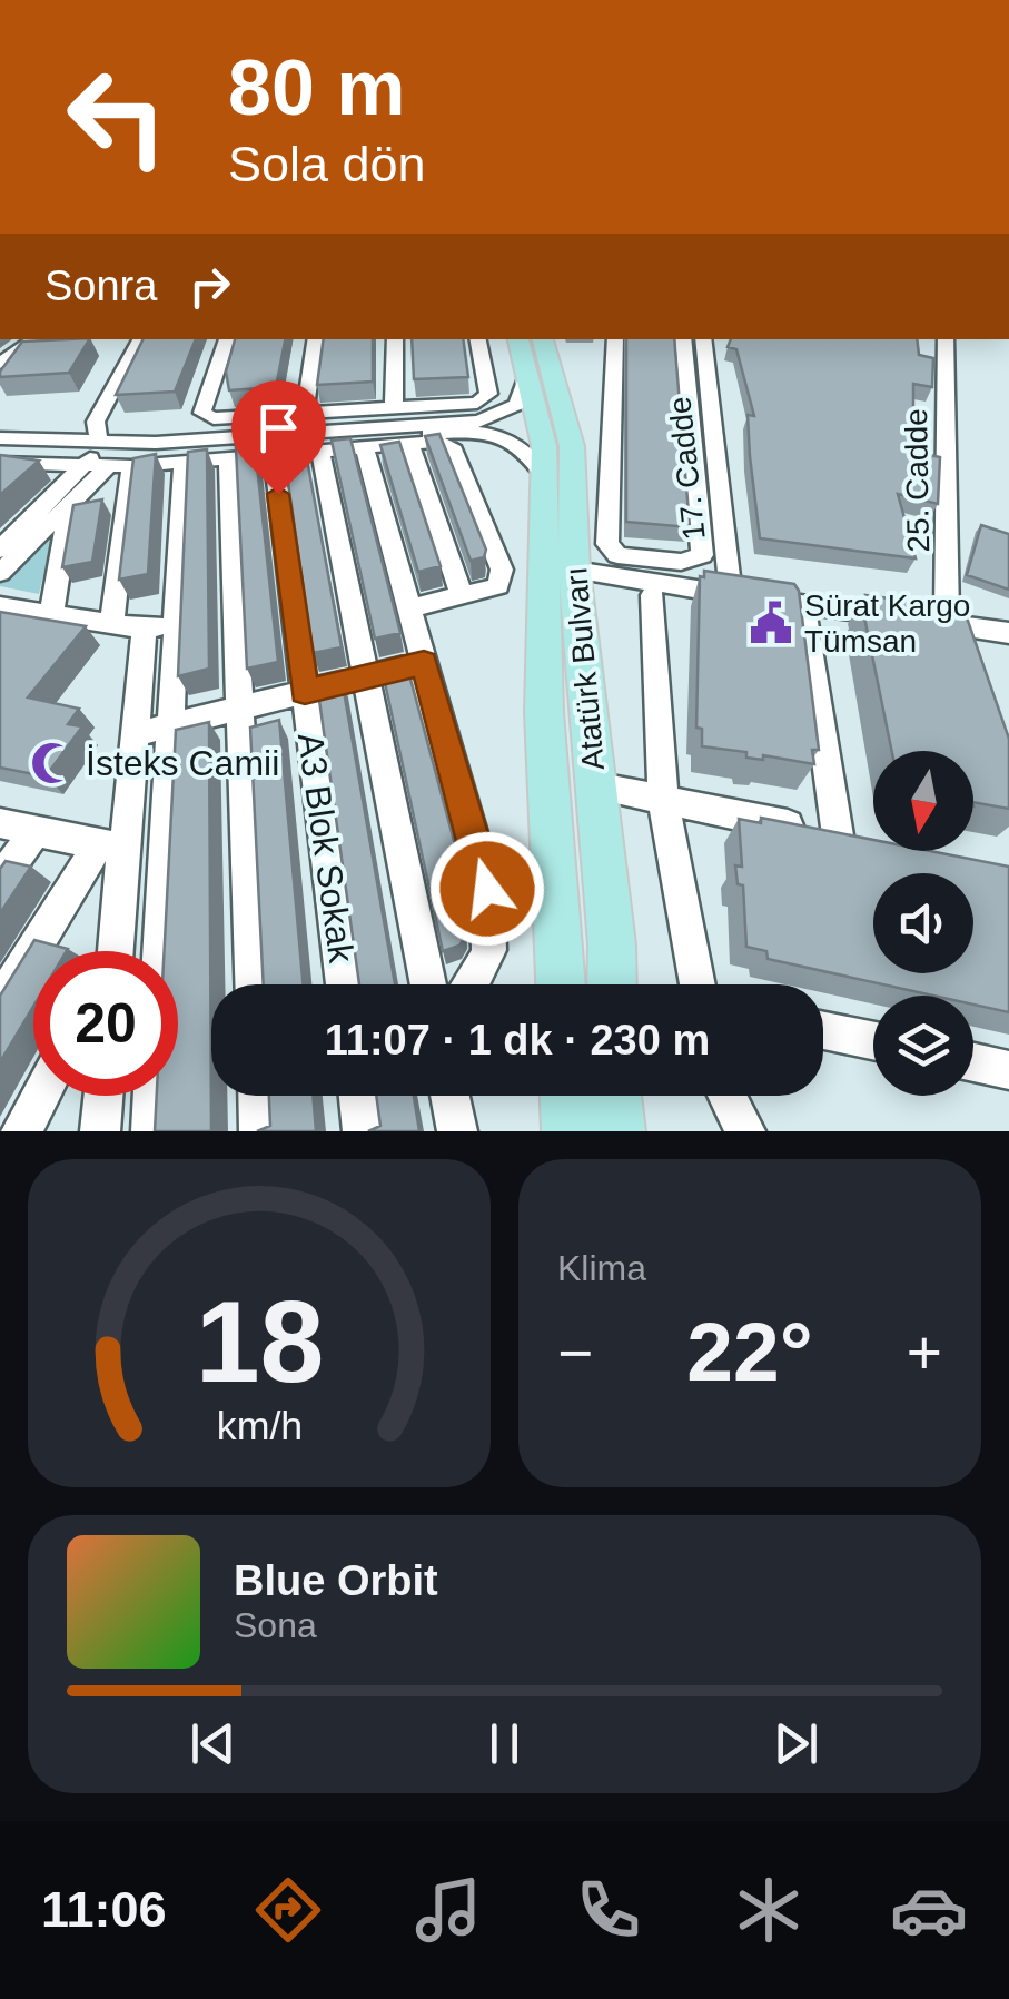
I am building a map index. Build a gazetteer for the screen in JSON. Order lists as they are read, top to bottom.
{
  "streets": {
    "main road": ["Atatürk Bulvarı"],
    "street": ["17. Cadde", "25. Cadde", "A3 Blok Sokak"]
  },
  "places": {
    "public building": ["Sürat Kargo Tümsan"],
    "mosque": ["İsteks Camii"]
  },
  "north": "bottom",
  "page": {
    "turn": ["80 m", "Sola dön"],
    "then": "Sonra",
    "limit": "20",
    "trip": "11:07 · 1 dk · 230 m",
    "tile": "Klima",
    "heat": ["−", "22°", "+"],
    "song": ["Blue Orbit", "Sona"],
    "tabs": "11:06",
    "gauge": ["18", "km/h"]
  }
}
